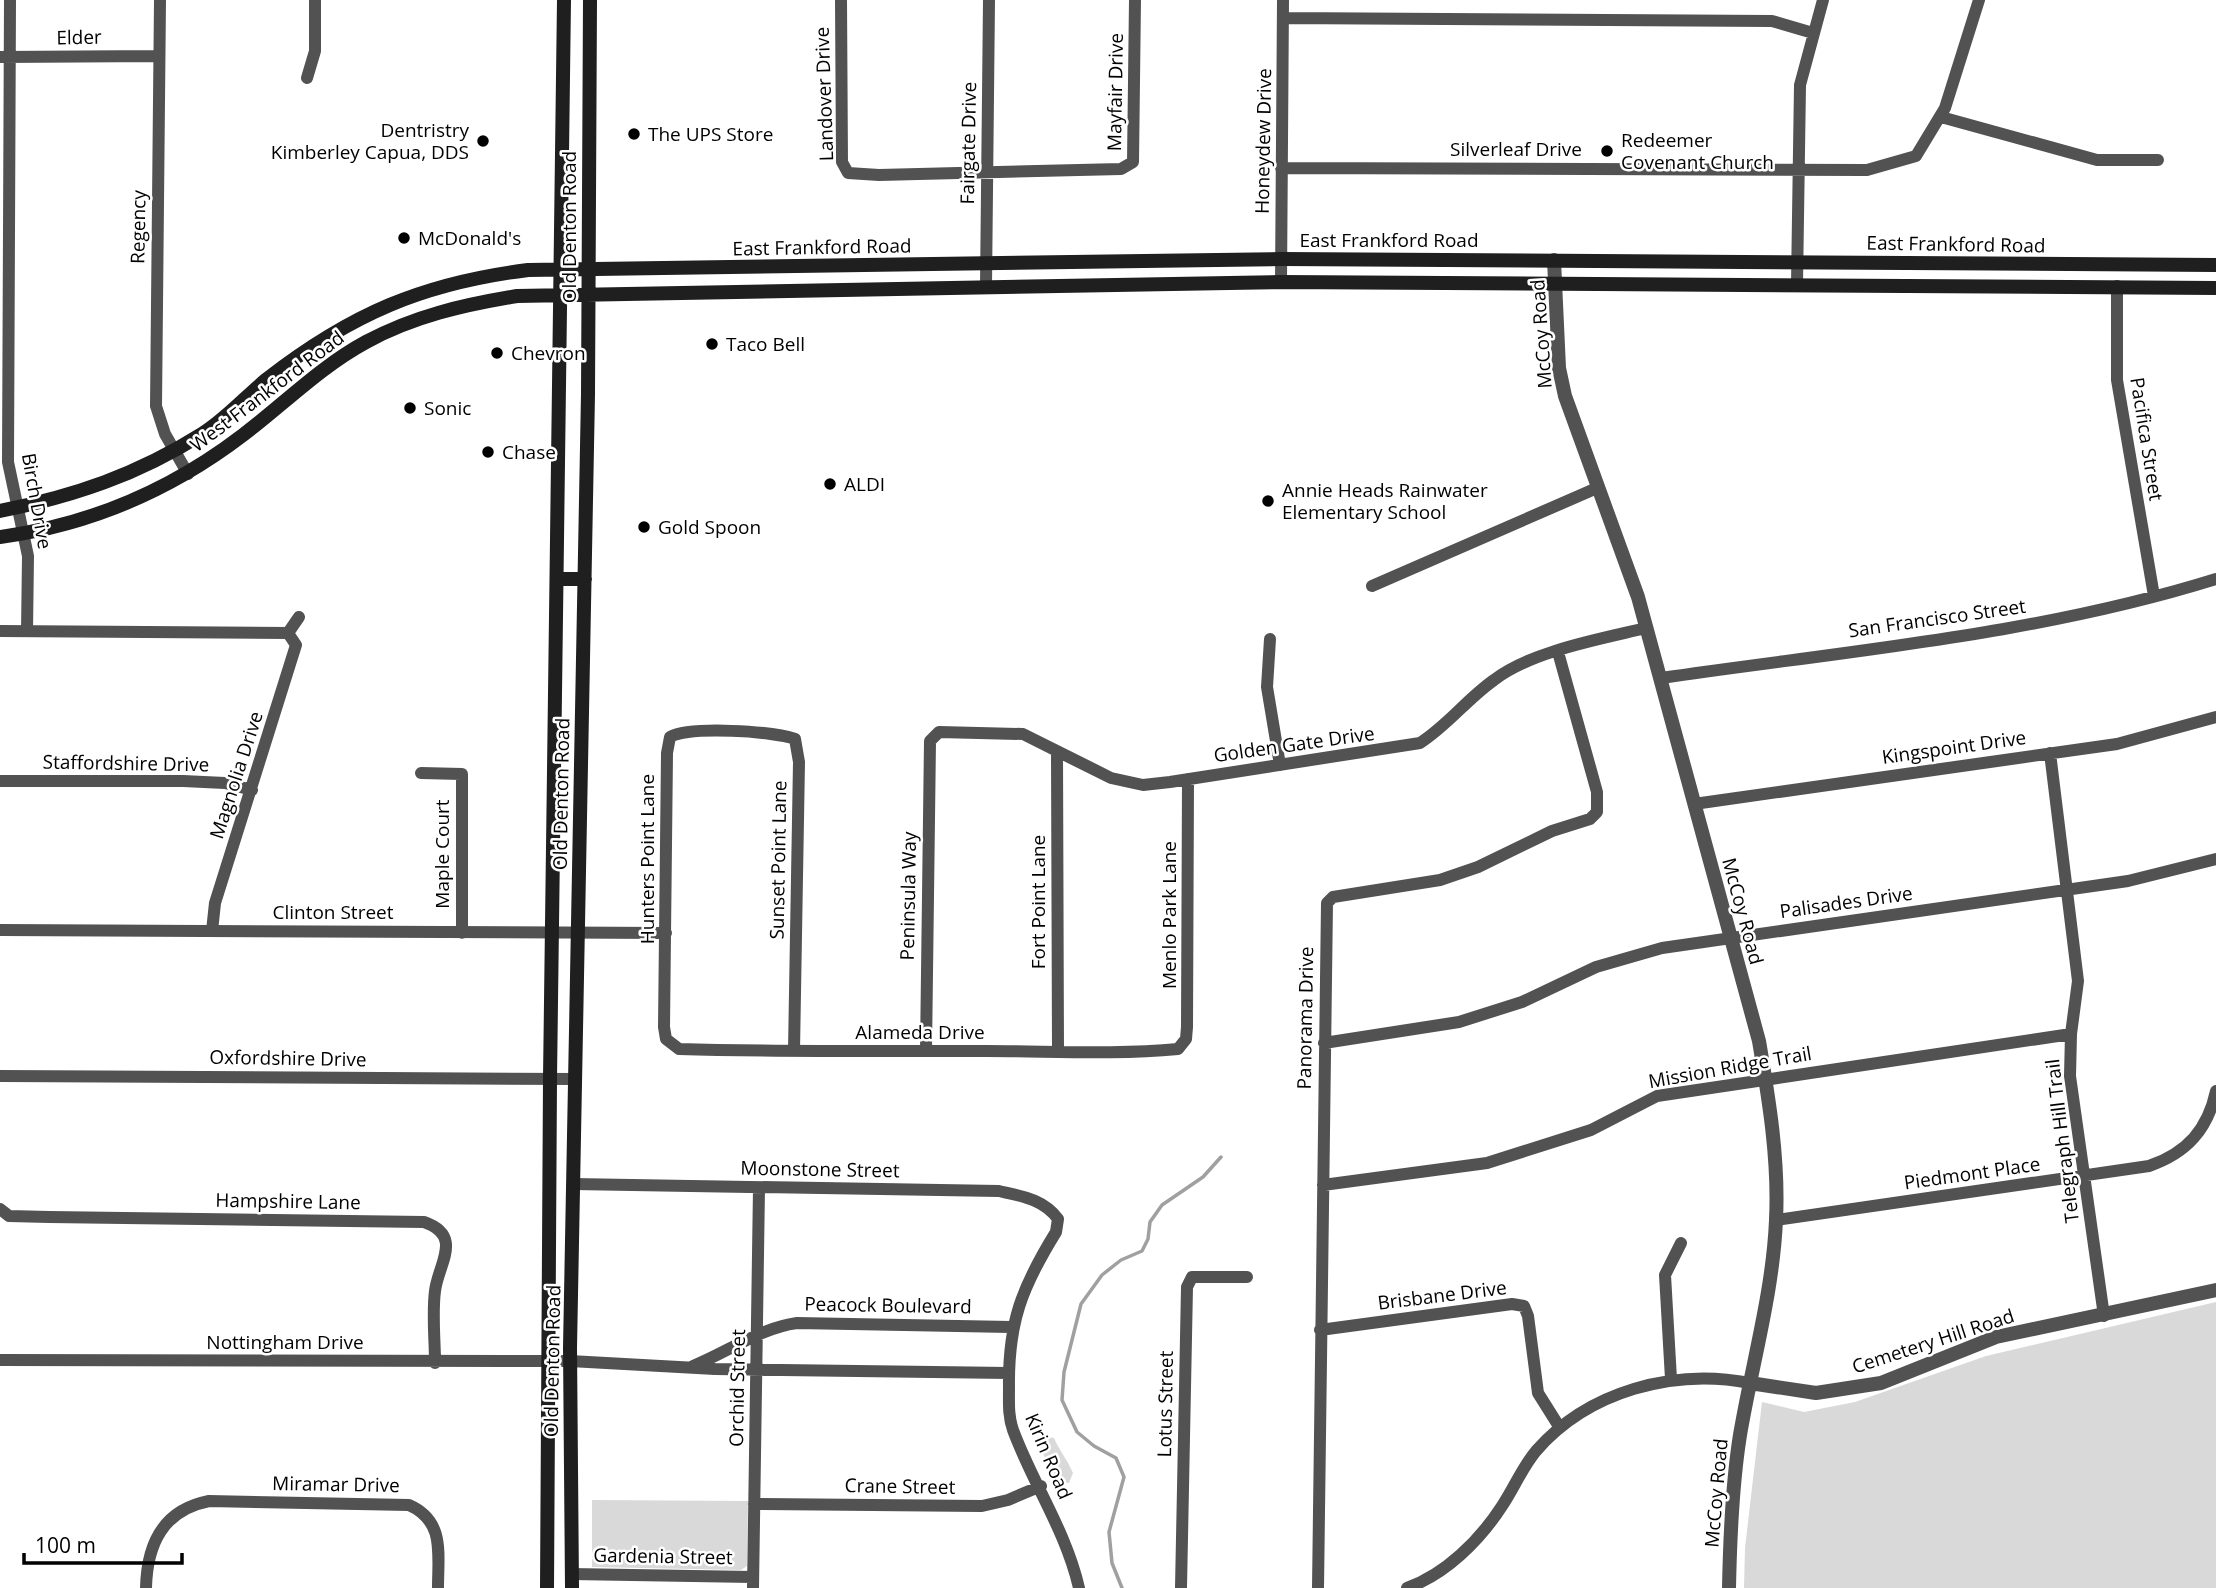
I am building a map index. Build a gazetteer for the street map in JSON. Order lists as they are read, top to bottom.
{
  "streets": {
    "main road": ["Old Denton Road", "East Frankford Road", "West Frankford Road"],
    "street": [
      "Elder",
      "Mayfair Drive",
      "Landover Drive",
      "Honeydew Drive",
      "Fairgate Drive",
      "Silverleaf Drive",
      "Regency",
      "McCoy Road",
      "Pacifica Street",
      "Birch Drive",
      "San Francisco Street",
      "Golden Gate Drive",
      "Kingspoint Drive",
      "Staffordshire Drive",
      "Magnolia Drive",
      "Maple Court",
      "Hunters Point Lane",
      "Sunset Point Lane",
      "Peninsula Way",
      "Fort Point Lane",
      "Palisades Drive",
      "Clinton Street",
      "Menlo Park Lane",
      "Panorama Drive",
      "Alameda Drive",
      "Oxfordshire Drive",
      "Mission Ridge Trail",
      "Telegraph Hill Trail",
      "Moonstone Street",
      "Piedmont Place",
      "Hampshire Lane",
      "Brisbane Drive",
      "Peacock Boulevard",
      "Cemetery Hill Road",
      "Nottingham Drive",
      "Orchid Street",
      "Lotus Street",
      "Kirin Road",
      "Miramar Drive",
      "Crane Street",
      "Gardenia Street"
    ]
  },
  "crossings": [
    ["Elder", "Regency"],
    ["Elder", "Birch Drive"],
    ["Mayfair Drive", "Landover Drive"],
    ["Mayfair Drive", "Fairgate Drive"],
    ["Landover Drive", "Fairgate Drive"],
    ["Honeydew Drive", "Silverleaf Drive"],
    ["Honeydew Drive", "East Frankford Road"],
    ["Fairgate Drive", "East Frankford Road"],
    ["Regency", "West Frankford Road"],
    ["Old Denton Road", "East Frankford Road"],
    ["Old Denton Road", "West Frankford Road"],
    ["Old Denton Road", "Clinton Street"],
    ["Old Denton Road", "Oxfordshire Drive"],
    ["Old Denton Road", "Moonstone Street"],
    ["Old Denton Road", "Peacock Boulevard"],
    ["Old Denton Road", "Nottingham Drive"],
    ["Old Denton Road", "Gardenia Street"],
    ["East Frankford Road", "McCoy Road"],
    ["East Frankford Road", "West Frankford Road"],
    ["McCoy Road", "San Francisco Street"],
    ["McCoy Road", "Golden Gate Drive"],
    ["McCoy Road", "Kingspoint Drive"],
    ["McCoy Road", "Palisades Drive"],
    ["McCoy Road", "Mission Ridge Trail"],
    ["McCoy Road", "Piedmont Place"],
    ["McCoy Road", "Cemetery Hill Road"],
    ["West Frankford Road", "Birch Drive"],
    ["Pacifica Street", "San Francisco Street"],
    ["Golden Gate Drive", "Peninsula Way"],
    ["Golden Gate Drive", "Fort Point Lane"],
    ["Golden Gate Drive", "Menlo Park Lane"],
    ["Golden Gate Drive", "Panorama Drive"],
    ["Kingspoint Drive", "Telegraph Hill Trail"],
    ["Staffordshire Drive", "Magnolia Drive"],
    ["Magnolia Drive", "Clinton Street"],
    ["Maple Court", "Clinton Street"],
    ["Hunters Point Lane", "Sunset Point Lane"],
    ["Hunters Point Lane", "Clinton Street"],
    ["Hunters Point Lane", "Alameda Drive"],
    ["Sunset Point Lane", "Alameda Drive"],
    ["Peninsula Way", "Alameda Drive"],
    ["Fort Point Lane", "Alameda Drive"],
    ["Palisades Drive", "Panorama Drive"],
    ["Palisades Drive", "Telegraph Hill Trail"],
    ["Menlo Park Lane", "Alameda Drive"],
    ["Panorama Drive", "Mission Ridge Trail"],
    ["Panorama Drive", "Brisbane Drive"],
    ["Mission Ridge Trail", "Telegraph Hill Trail"],
    ["Telegraph Hill Trail", "Piedmont Place"],
    ["Telegraph Hill Trail", "Cemetery Hill Road"],
    ["Moonstone Street", "Orchid Street"],
    ["Moonstone Street", "Kirin Road"],
    ["Hampshire Lane", "Nottingham Drive"],
    ["Brisbane Drive", "Cemetery Hill Road"],
    ["Peacock Boulevard", "Nottingham Drive"],
    ["Peacock Boulevard", "Orchid Street"],
    ["Peacock Boulevard", "Kirin Road"],
    ["Orchid Street", "Crane Street"],
    ["Orchid Street", "Gardenia Street"],
    ["Kirin Road", "Crane Street"]
  ],
  "places": [
    "The UPS Store",
    "Dentristry Kimberley Capua, DDS",
    "Redeemer Covenant Church",
    "McDonald's",
    "Taco Bell",
    "Chevron",
    "Sonic",
    "Chase",
    "ALDI",
    "Annie Heads Rainwater Elementary School",
    "Gold Spoon"
  ],
  "scale_bar": "100 m"
}
